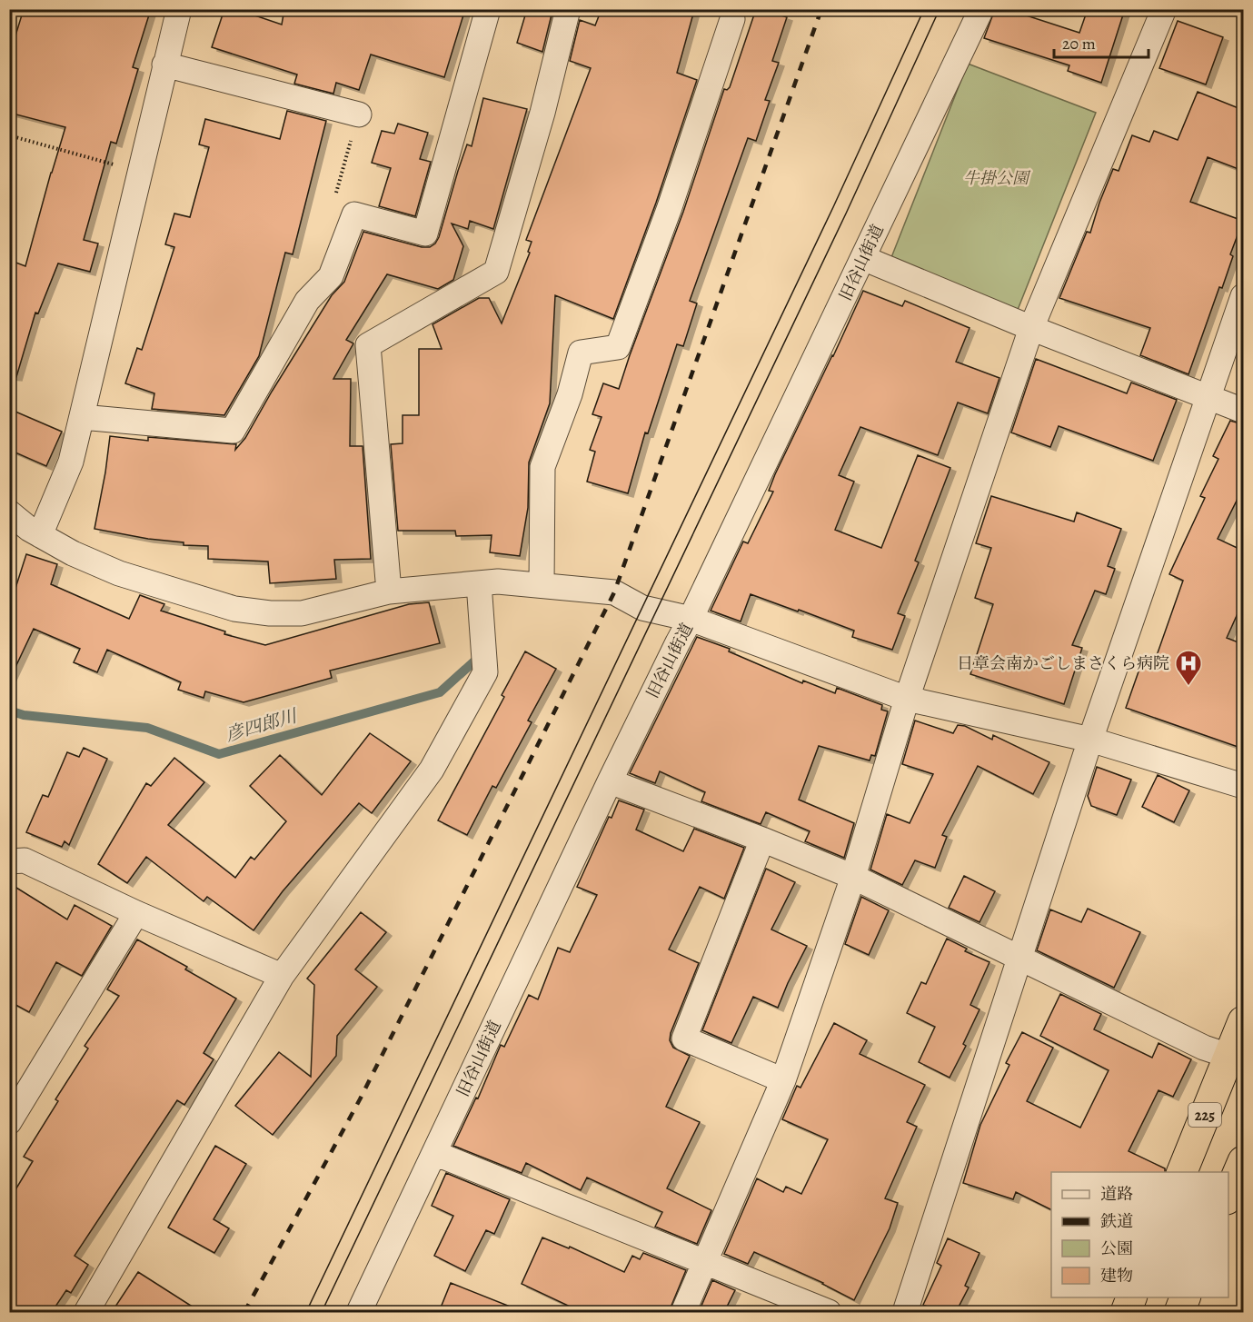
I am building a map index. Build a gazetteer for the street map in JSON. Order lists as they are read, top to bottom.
{
  "streets": {
    "highway": ["225"],
    "street": ["旧谷山街道"]
  },
  "water": ["彦四郎川"],
  "parks": ["牛掛公園"],
  "places": {
    "hospital": ["日章会南かごしまさくら病院"]
  },
  "legend": [
    "道路",
    "鉄道",
    "公園",
    "建物"
  ],
  "scale_bar": "20 m"
}
